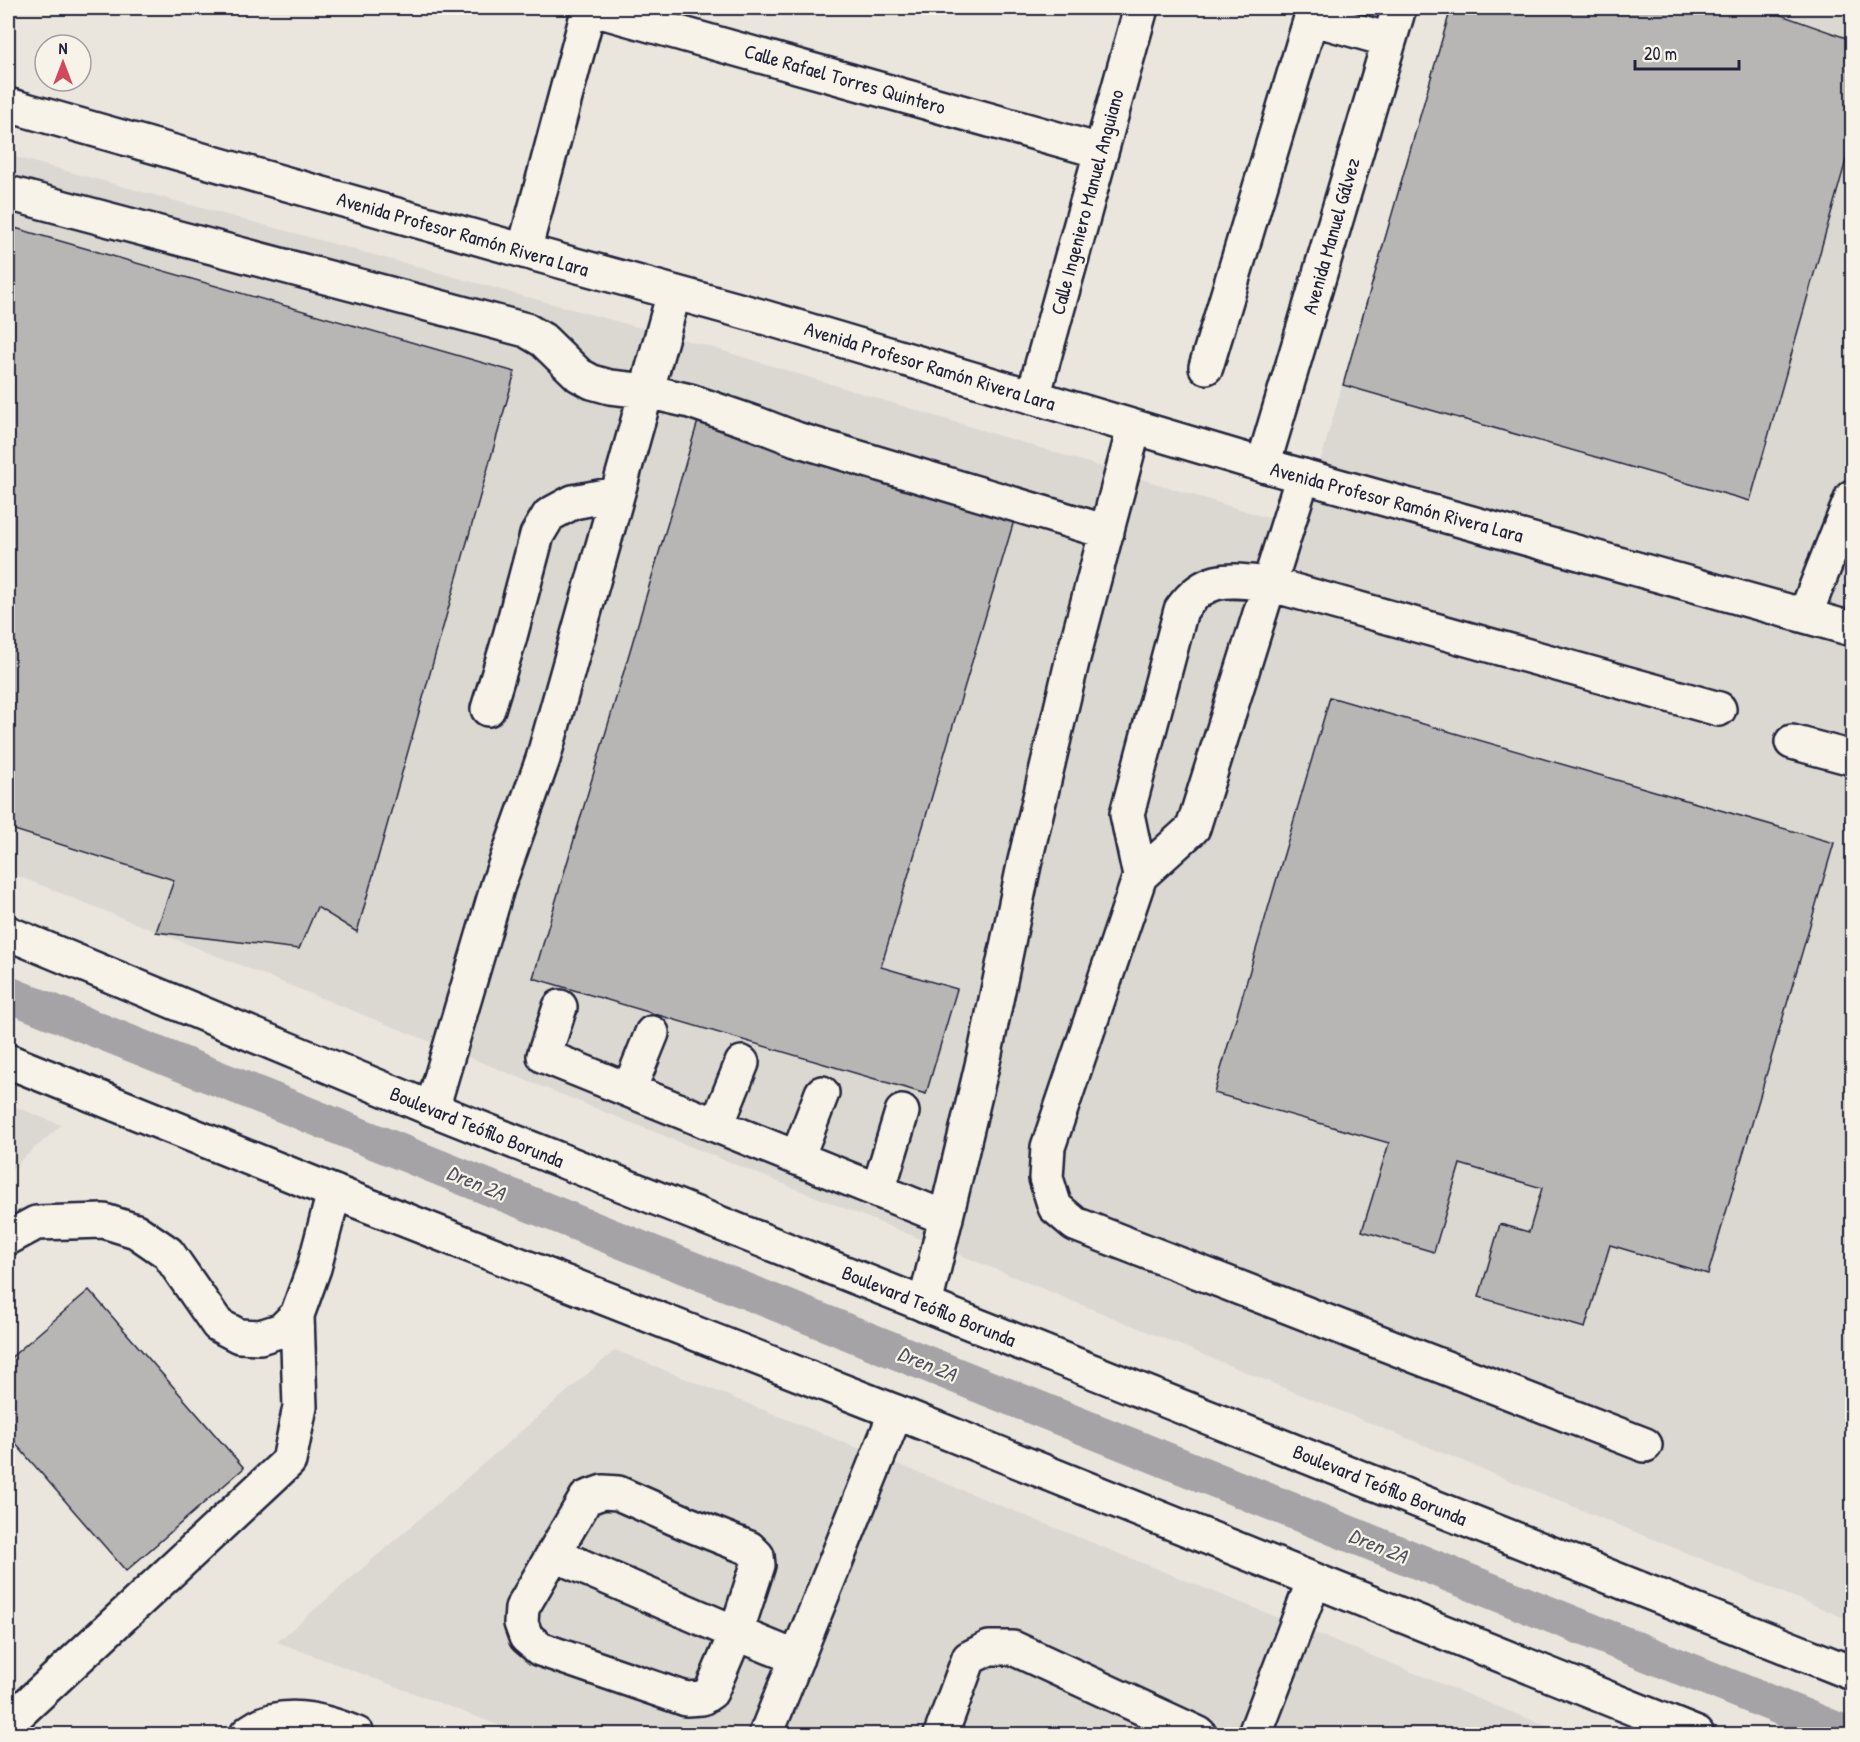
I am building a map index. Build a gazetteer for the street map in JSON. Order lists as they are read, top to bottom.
{
  "streets": {
    "main road": [
      "Calle Rafael Torres Quintero",
      "Calle Ingeniero Manuel Anguiano",
      "Avenida Profesor Ramón Rivera Lara",
      "Avenida Manuel Gálvez",
      "Boulevard Teófilo Borunda"
    ]
  },
  "crossings": [
    ["Calle Rafael Torres Quintero", "Calle Ingeniero Manuel Anguiano"],
    ["Calle Ingeniero Manuel Anguiano", "Avenida Profesor Ramón Rivera Lara"],
    ["Avenida Profesor Ramón Rivera Lara", "Avenida Manuel Gálvez"]
  ],
  "water": ["Dren 2A"],
  "scale_bar": "20 m",
  "north": "top"
}
